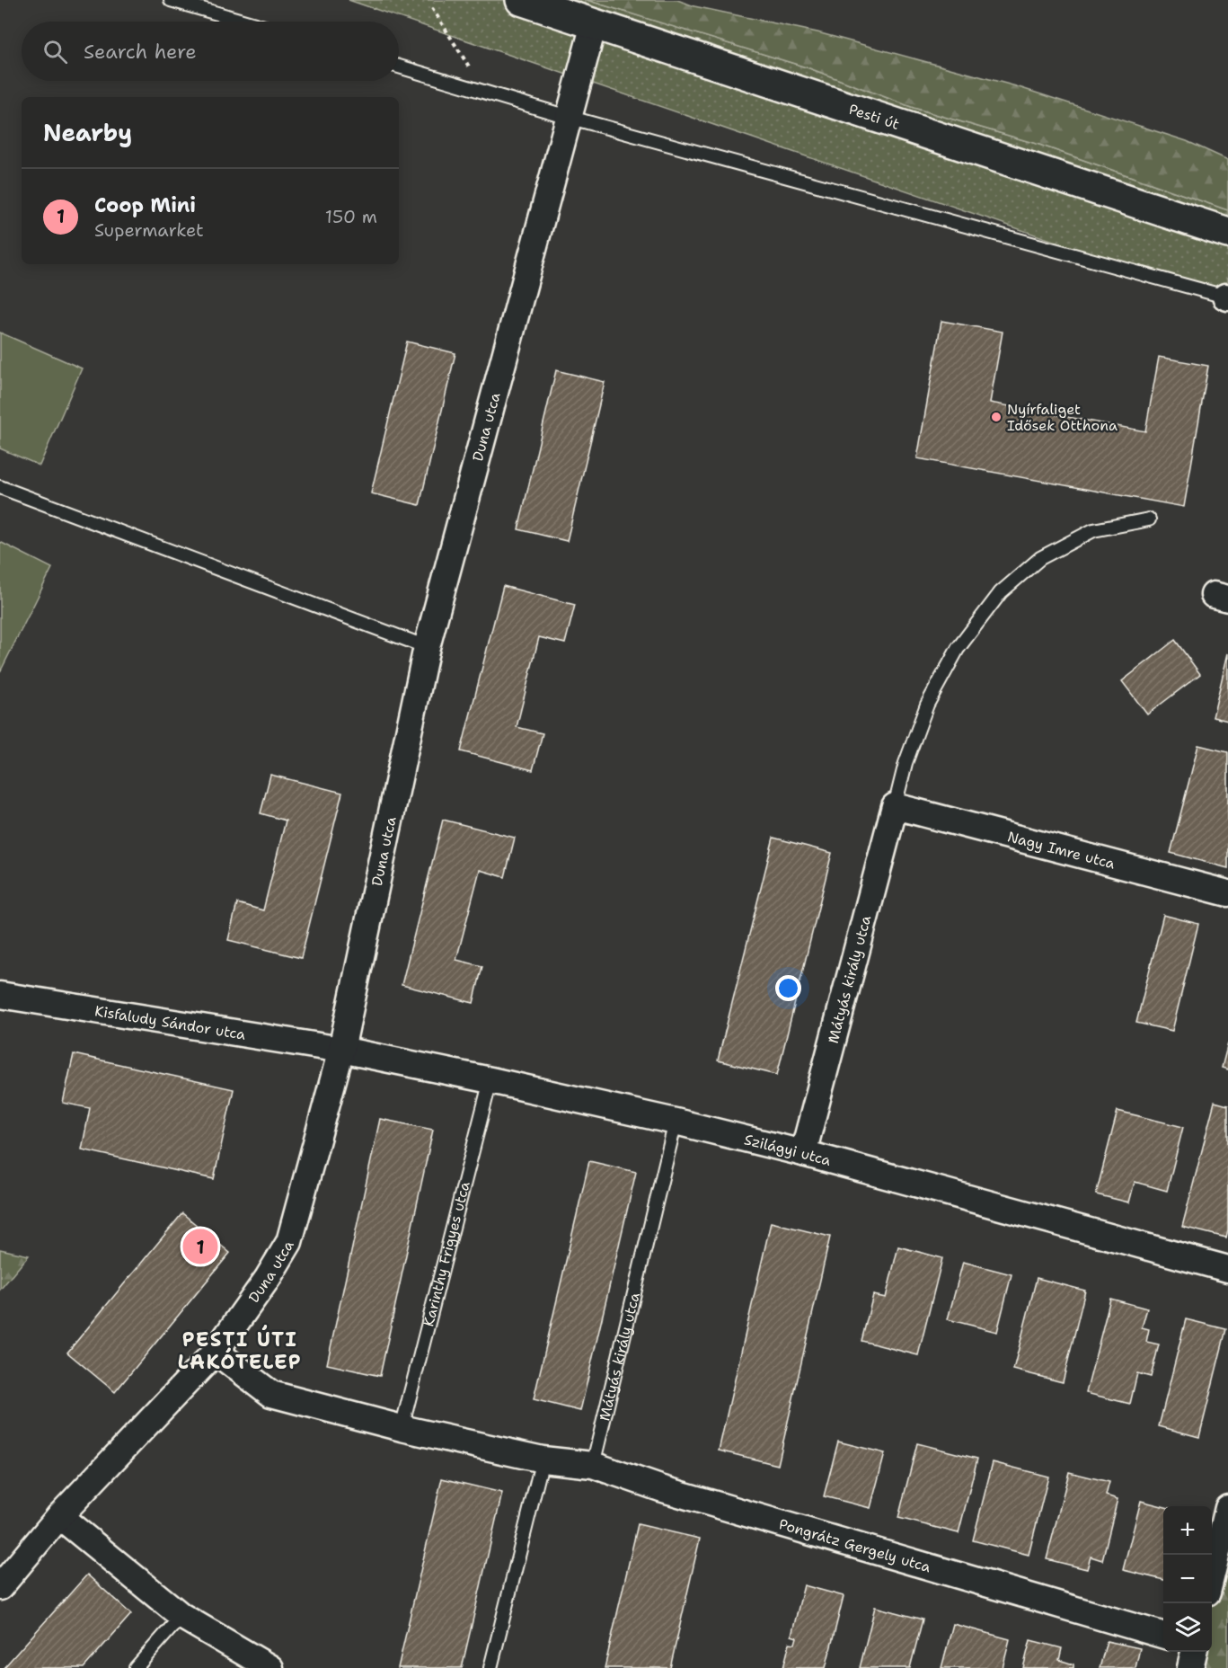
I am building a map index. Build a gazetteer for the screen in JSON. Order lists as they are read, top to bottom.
{
  "streets": {
    "main road": ["Pesti út"],
    "street": [
      "Duna utca",
      "Nagy Imre utca",
      "Mátyás király utca",
      "Kisfaludy Sándor utca",
      "Szilágyi utca",
      "Pongrátz Gergely utca"
    ],
    "lane": ["Karinthy Frigyes utca"]
  },
  "crossings": [
    ["Pesti út", "Duna utca"],
    ["Duna utca", "Kisfaludy Sándor utca"],
    ["Duna utca", "Szilágyi utca"],
    ["Nagy Imre utca", "Mátyás király utca"],
    ["Mátyás király utca", "Szilágyi utca"],
    ["Mátyás király utca", "Pongrátz Gergely utca"],
    ["Kisfaludy Sándor utca", "Szilágyi utca"],
    ["Szilágyi utca", "Karinthy Frigyes utca"]
  ],
  "districts": ["PESTI ÚTI LAKÓTELEP"],
  "places": ["Nyírfaliget Idősek Otthona"],
  "page": {
    "search": "Search here",
    "heading": "Nearby",
    "list": [
      {
        "mark": "1",
        "name": "Coop Mini",
        "note": "Supermarket",
        "value": "150 m"
      }
    ],
    "pins": "1",
    "map_buttons": ["+", "−"]
  }
}
